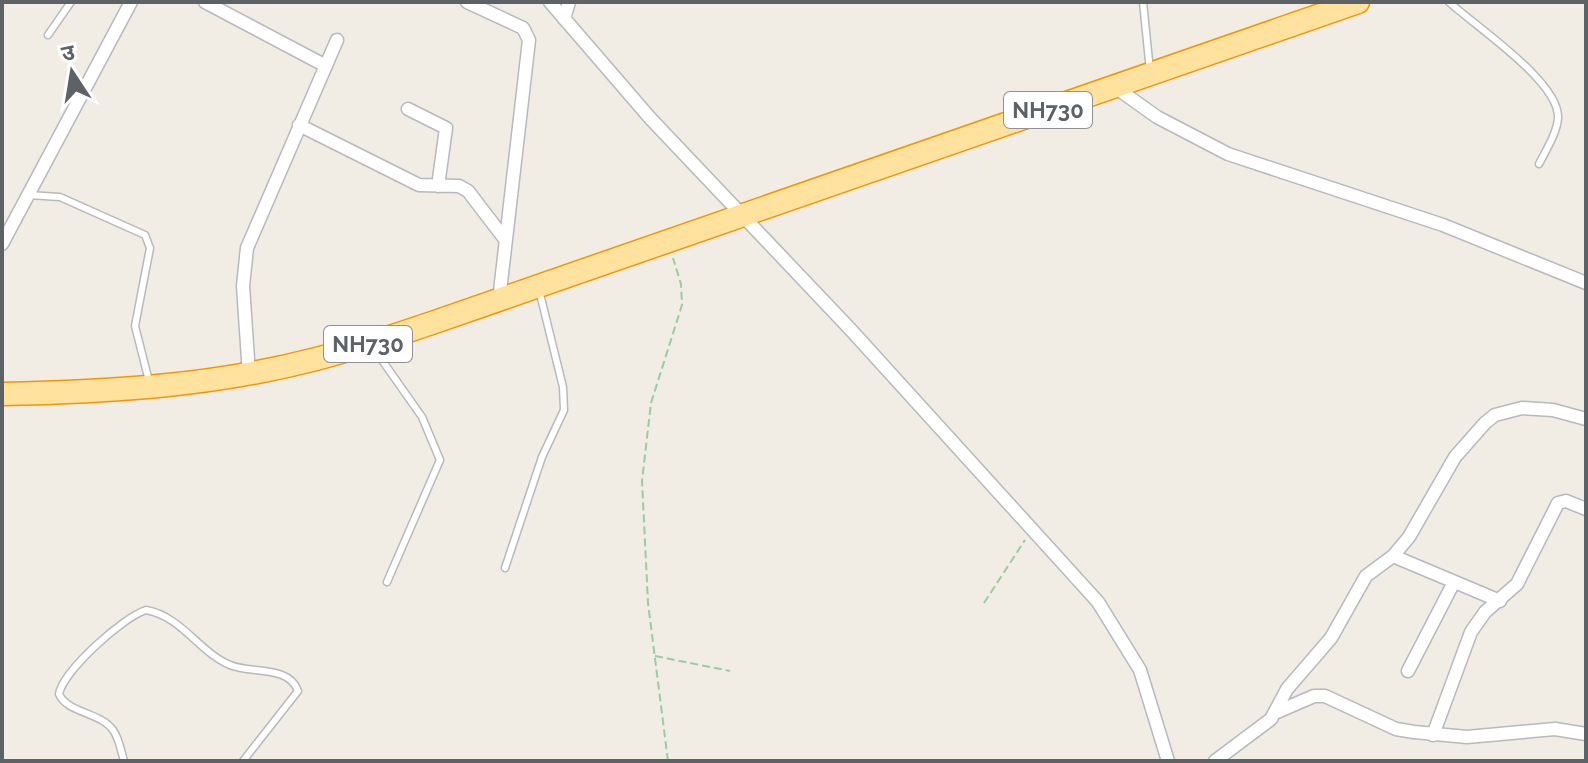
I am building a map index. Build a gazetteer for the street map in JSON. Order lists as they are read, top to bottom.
{
  "streets": {
    "highway": ["NH730"]
  },
  "north": "top"
}
